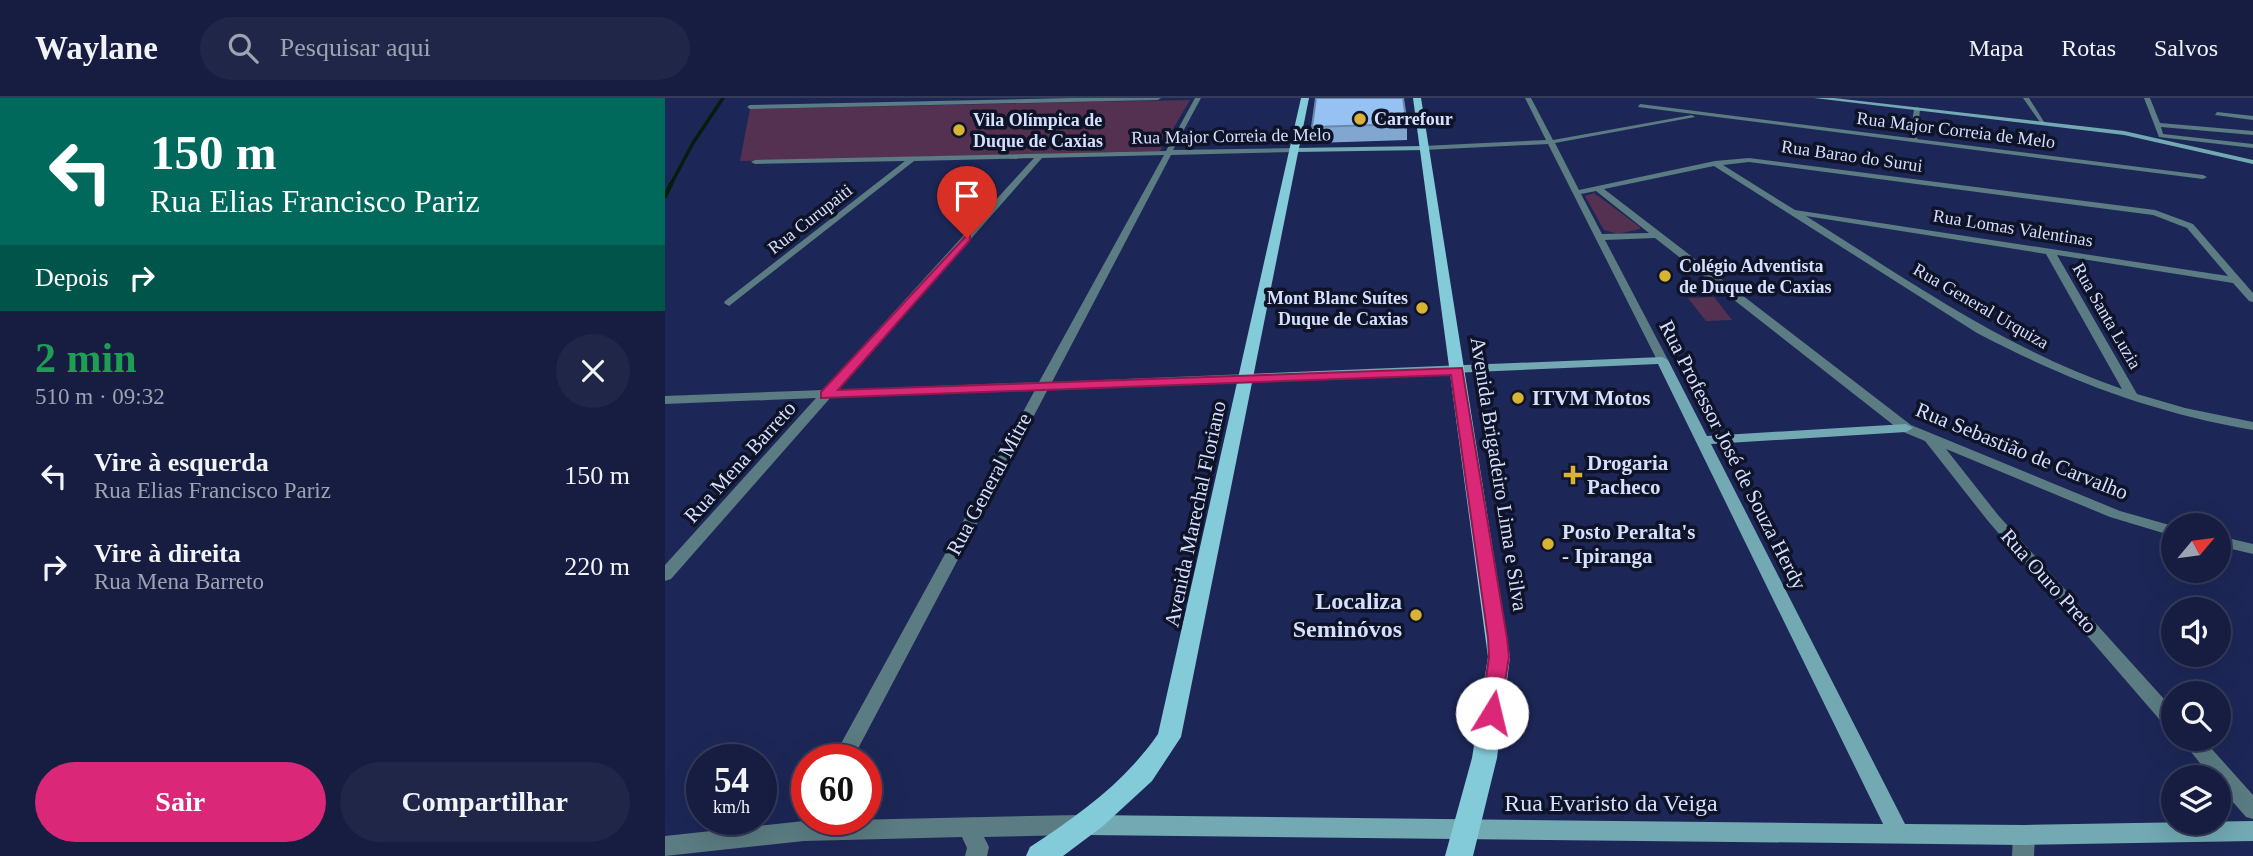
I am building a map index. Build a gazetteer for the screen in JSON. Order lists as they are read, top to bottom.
{
  "streets": {
    "main road": [
      "Rua Major Correia de Melo",
      "Rua Professor José de Souza Herdy",
      "Avenida Brigadeiro Lima e Silva",
      "Avenida Marechal Floriano",
      "Rua Evaristo da Veiga"
    ],
    "street": [
      "Rua Barao do Surui",
      "Rua Curupaiti",
      "Rua Lomas Valentinas",
      "Rua General Urquiza",
      "Rua Santa Luzia",
      "Rua Sebastião de Carvalho",
      "Rua Mena Barreto",
      "Rua General Mitre",
      "Rua Ouro Preto"
    ]
  },
  "crossings": [
    ["Rua Major Correia de Melo", "Rua Curupaiti"],
    ["Rua Major Correia de Melo", "Rua Professor José de Souza Herdy"],
    ["Rua Major Correia de Melo", "Rua Mena Barreto"],
    ["Rua Major Correia de Melo", "Avenida Brigadeiro Lima e Silva"],
    ["Rua Major Correia de Melo", "Rua General Mitre"],
    ["Rua Major Correia de Melo", "Avenida Marechal Floriano"],
    ["Rua Barao do Surui", "Rua Lomas Valentinas"],
    ["Rua Barao do Surui", "Rua General Urquiza"],
    ["Rua Barao do Surui", "Rua Sebastião de Carvalho"],
    ["Rua Barao do Surui", "Rua Professor José de Souza Herdy"],
    ["Rua Lomas Valentinas", "Rua General Urquiza"],
    ["Rua Lomas Valentinas", "Rua Santa Luzia"],
    ["Rua General Urquiza", "Rua Santa Luzia"],
    ["Rua Sebastião de Carvalho", "Rua Ouro Preto"],
    ["Rua Professor José de Souza Herdy", "Rua Evaristo da Veiga"],
    ["Avenida Brigadeiro Lima e Silva", "Rua Evaristo da Veiga"],
    ["Avenida Marechal Floriano", "Rua Evaristo da Veiga"]
  ],
  "places": {
    "other": [
      "Carrefour",
      "Vila Olímpica de Duque de Caxias",
      "Colégio Adventista de Duque de Caxias",
      "Mont Blanc Suítes Duque de Caxias",
      "ITVM Motos",
      "Posto Peralta's - Ipiranga",
      "Localiza Seminóvos"
    ],
    "health": ["Drogaria Pacheco"]
  },
  "north": "top right",
  "page": {
    "header": "Waylane",
    "search": "Pesquisar aqui",
    "nav": ["Mapa", "Rotas", "Salvos"],
    "turn": ["150 m", "Rua Elias Francisco Pariz"],
    "then": "Depois",
    "heading": ["2 min", "510 m · 09:32"],
    "list": [
      {
        "name": "Vire à esquerda",
        "note": "Rua Elias Francisco Pariz",
        "value": "150 m"
      },
      {
        "name": "Vire à direita",
        "note": "Rua Mena Barreto",
        "value": "220 m"
      }
    ],
    "speed": "54 km/h",
    "limit": "60",
    "buttons": ["Sair", "Compartilhar"]
  }
}
